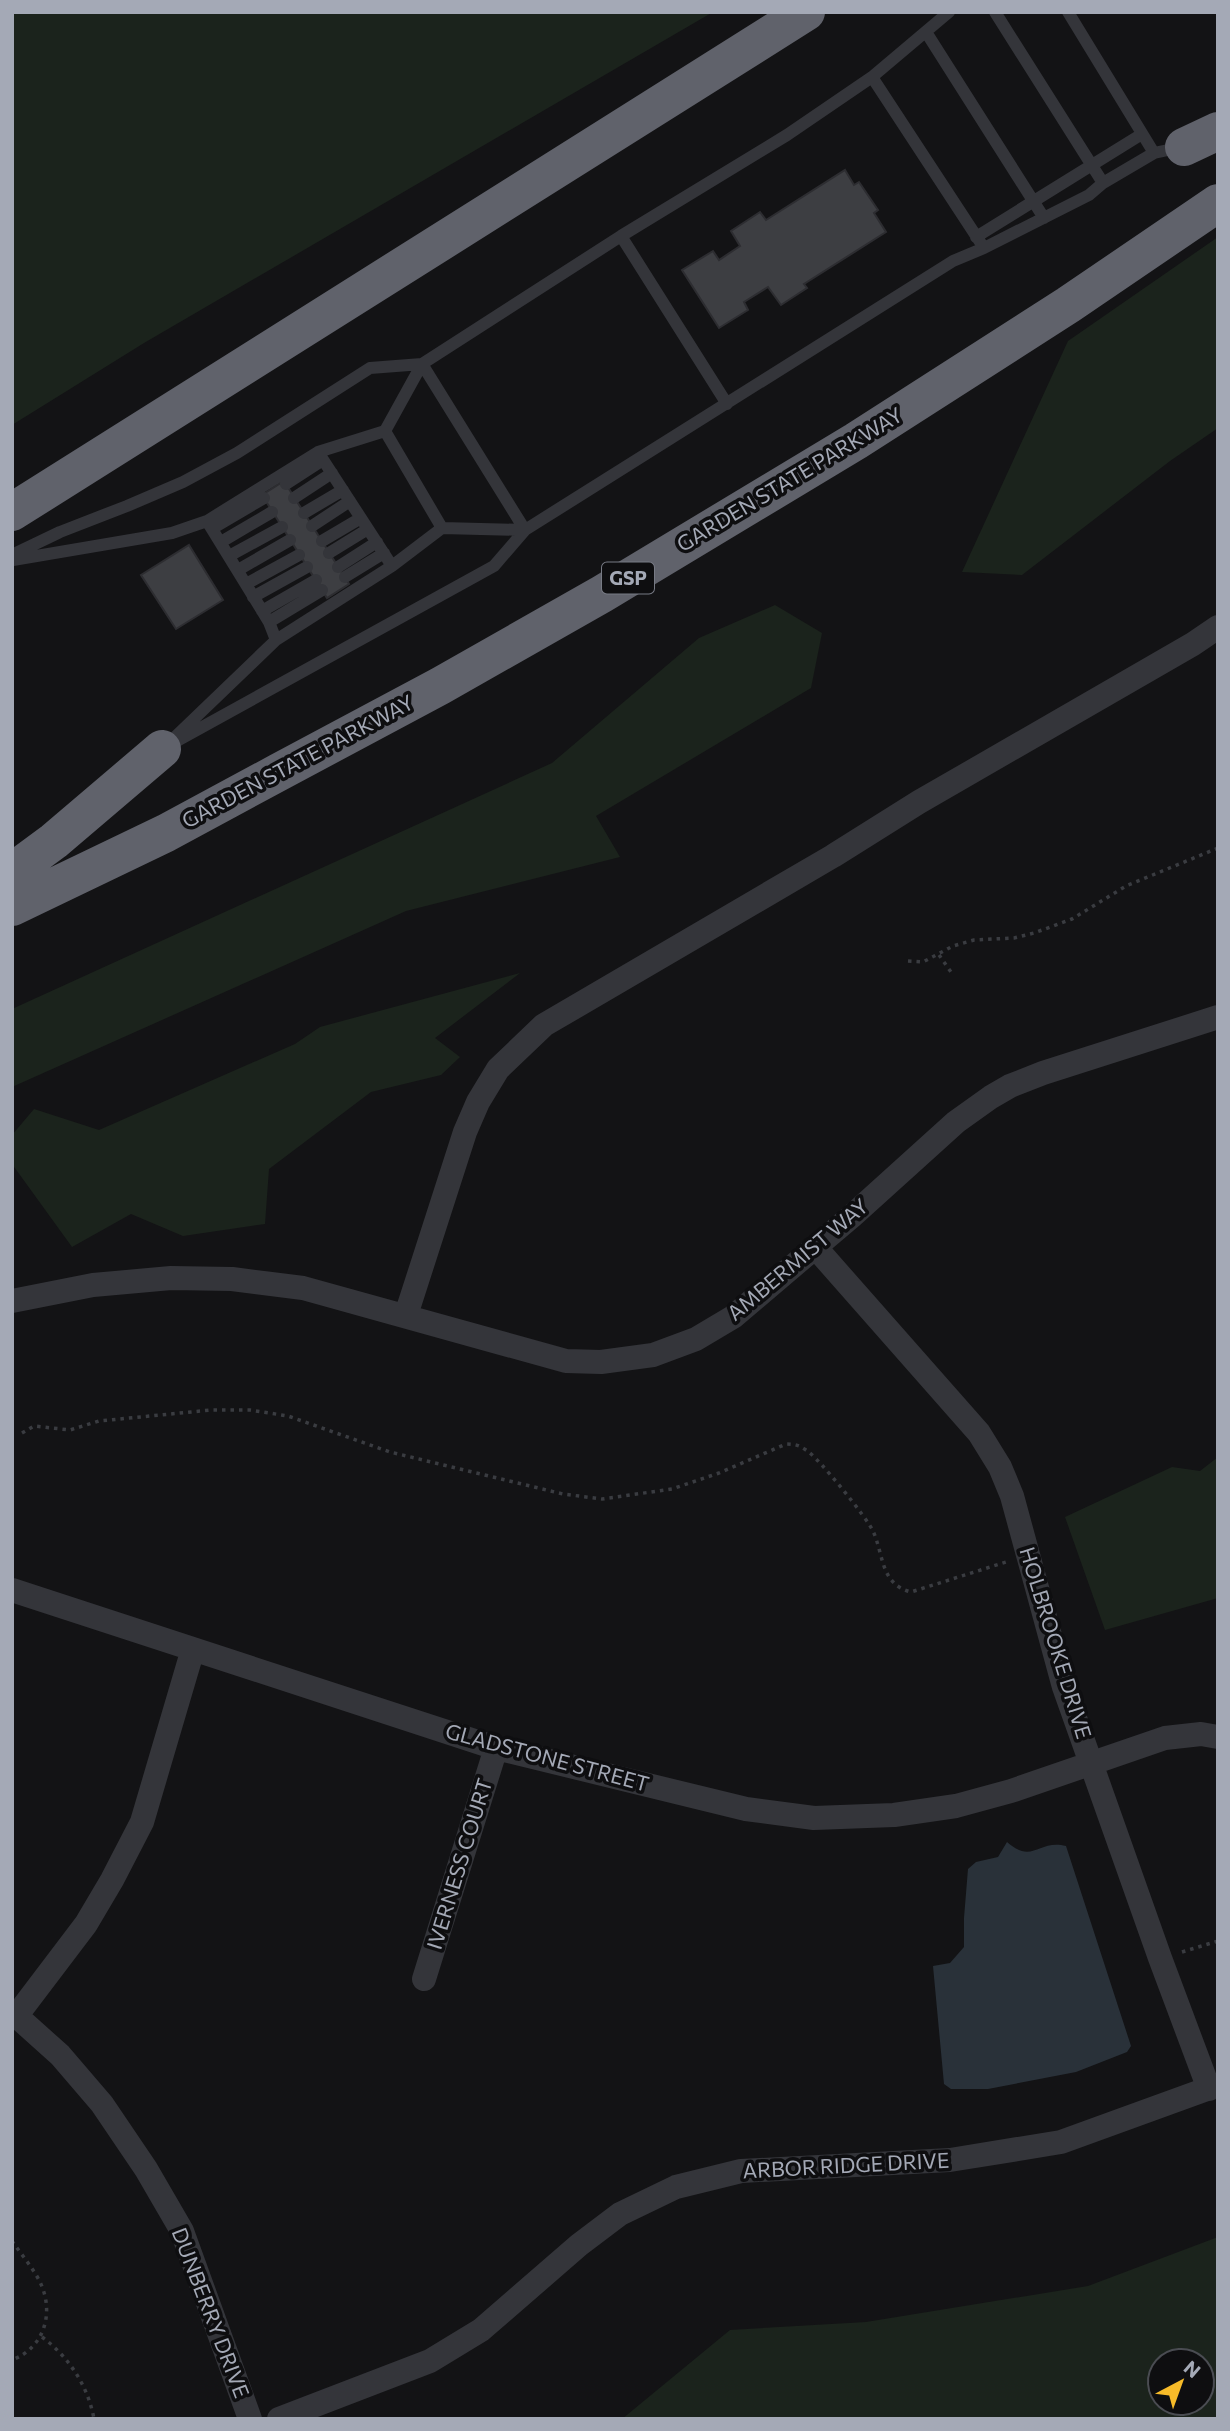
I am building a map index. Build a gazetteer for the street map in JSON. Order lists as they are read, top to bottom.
{
  "streets": {
    "highway": ["GARDEN STATE PARKWAY", "GSP"],
    "street": [
      "AMBERMIST WAY",
      "HOLBROOKE DRIVE",
      "GLADSTONE STREET",
      "IVERNESS COURT",
      "ARBOR RIDGE DRIVE",
      "DUNBERRY DRIVE"
    ]
  },
  "crossings": [
    ["AMBERMIST WAY", "HOLBROOKE DRIVE"],
    ["HOLBROOKE DRIVE", "GLADSTONE STREET"],
    ["HOLBROOKE DRIVE", "ARBOR RIDGE DRIVE"],
    ["GLADSTONE STREET", "IVERNESS COURT"]
  ],
  "north": "top right"
}
